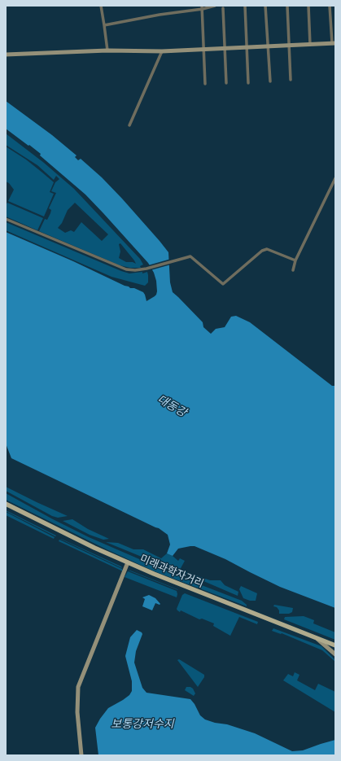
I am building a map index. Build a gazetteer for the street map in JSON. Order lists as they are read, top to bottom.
{
  "streets": {
    "main road": ["미래과학자거리"]
  },
  "water": ["대동강", "보통강저수지"]
}
